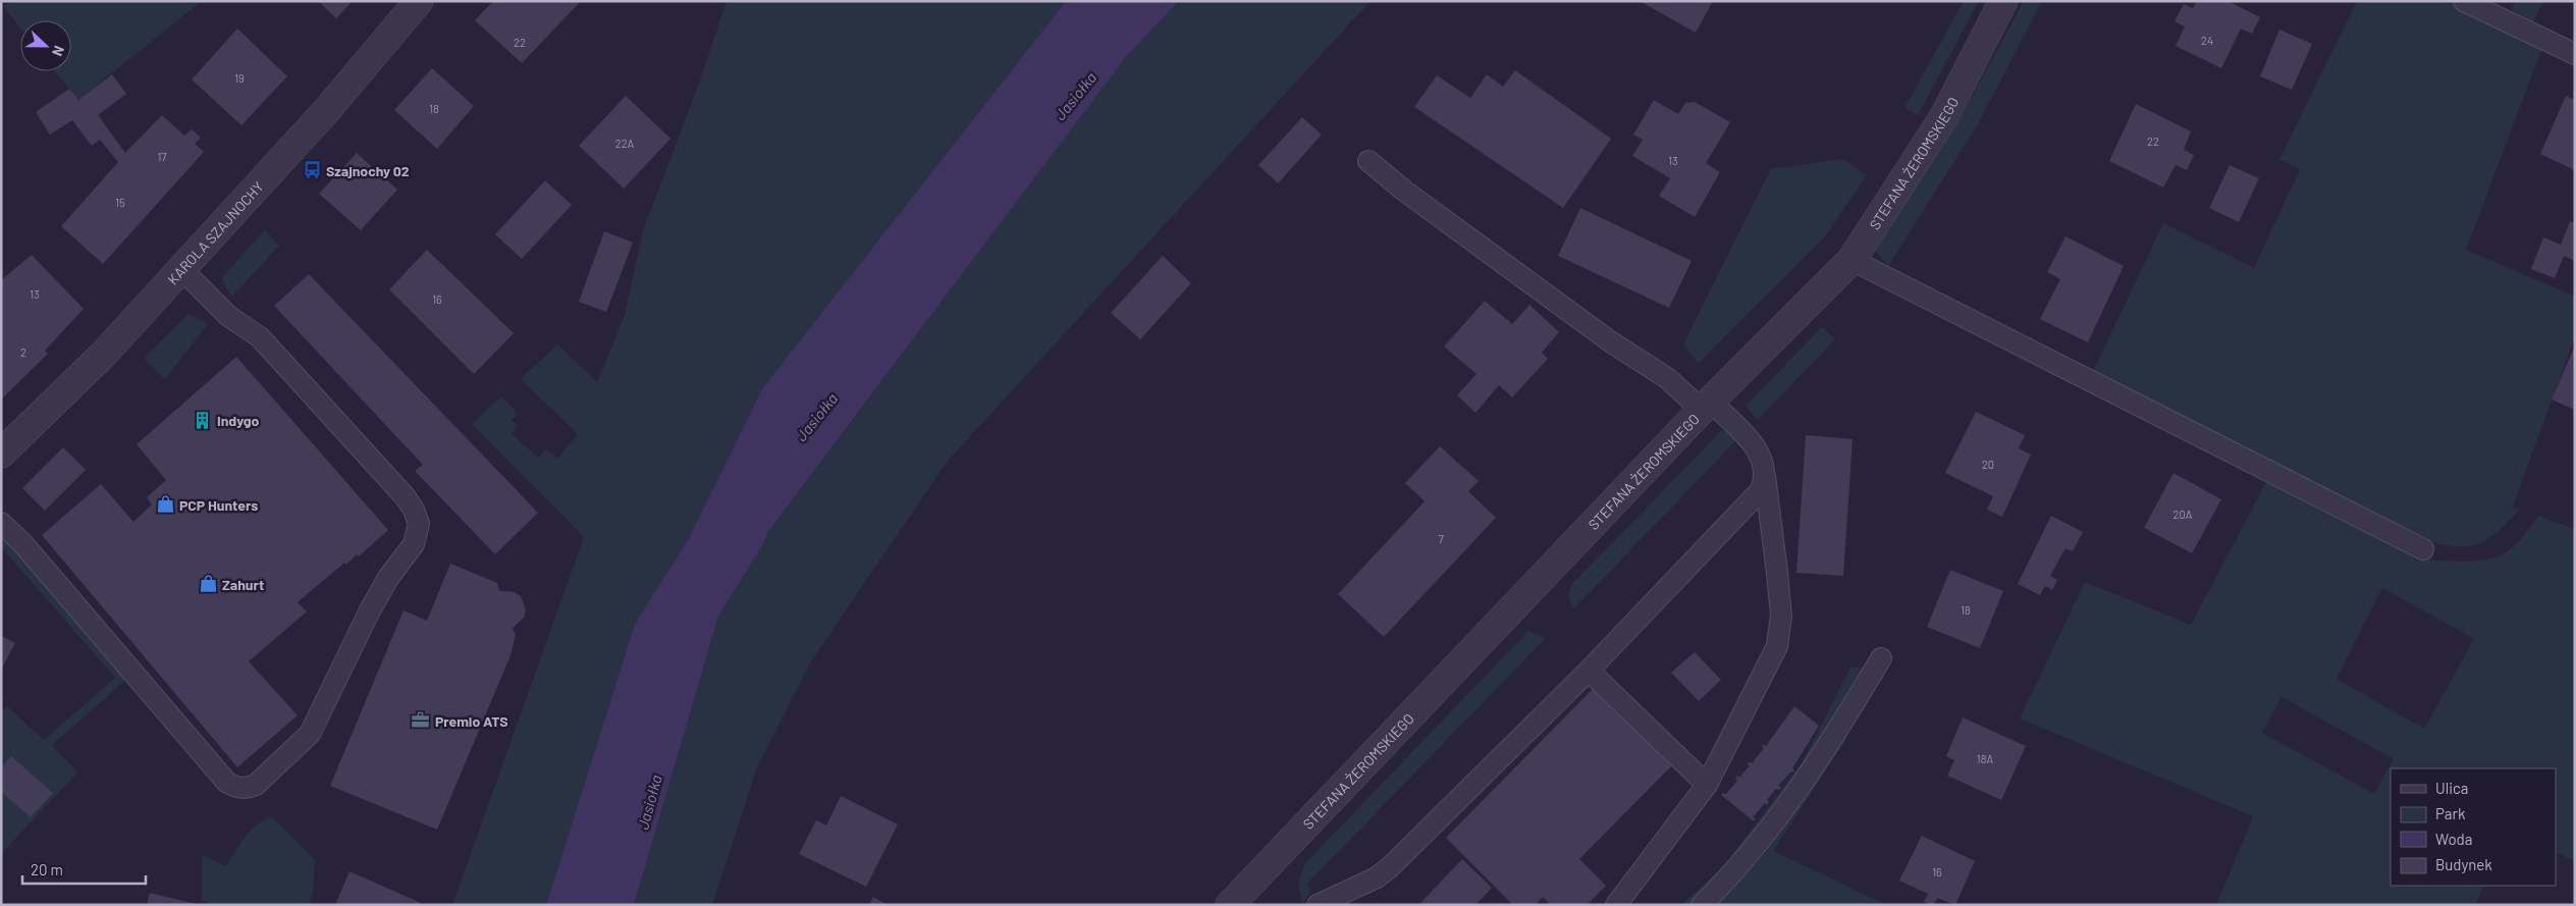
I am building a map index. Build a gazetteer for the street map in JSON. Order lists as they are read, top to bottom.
{
  "streets": {
    "street": ["STEFANA ŻEROMSKIEGO", "KAROLA SZAJNOCHY"]
  },
  "water": ["Jasiołka"],
  "places": {
    "bus stop": ["Szajnochy 02"],
    "building": ["Indygo"],
    "shop": ["PCP Hunters", "Zahurt"],
    "office": ["Premio ATS"]
  },
  "house_numbers": [
    "24",
    "22",
    "19",
    "18",
    "22",
    "22A",
    "17",
    "13",
    "15",
    "13",
    "16",
    "2",
    "20",
    "20A",
    "7",
    "18",
    "18A",
    "16"
  ],
  "legend": [
    "Ulica",
    "Park",
    "Woda",
    "Budynek"
  ],
  "scale_bar": "20 m",
  "north": "right"
}
